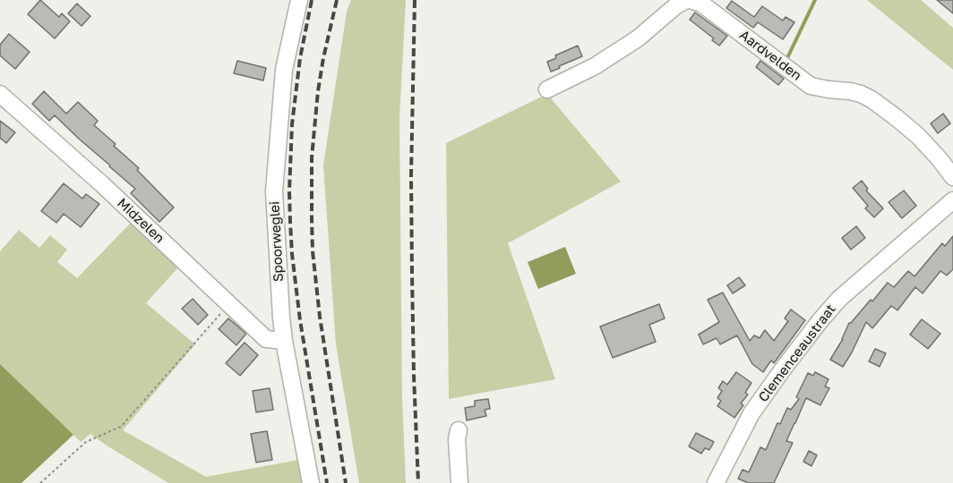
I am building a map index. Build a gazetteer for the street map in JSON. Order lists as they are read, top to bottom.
{
  "streets": {
    "street": [
      "Aardvelden",
      "Midzelen",
      "Spoorweglei",
      "Clemenceaustraat"
    ]
  },
  "crossings": [
    ["Midzelen", "Spoorweglei"]
  ]
}
